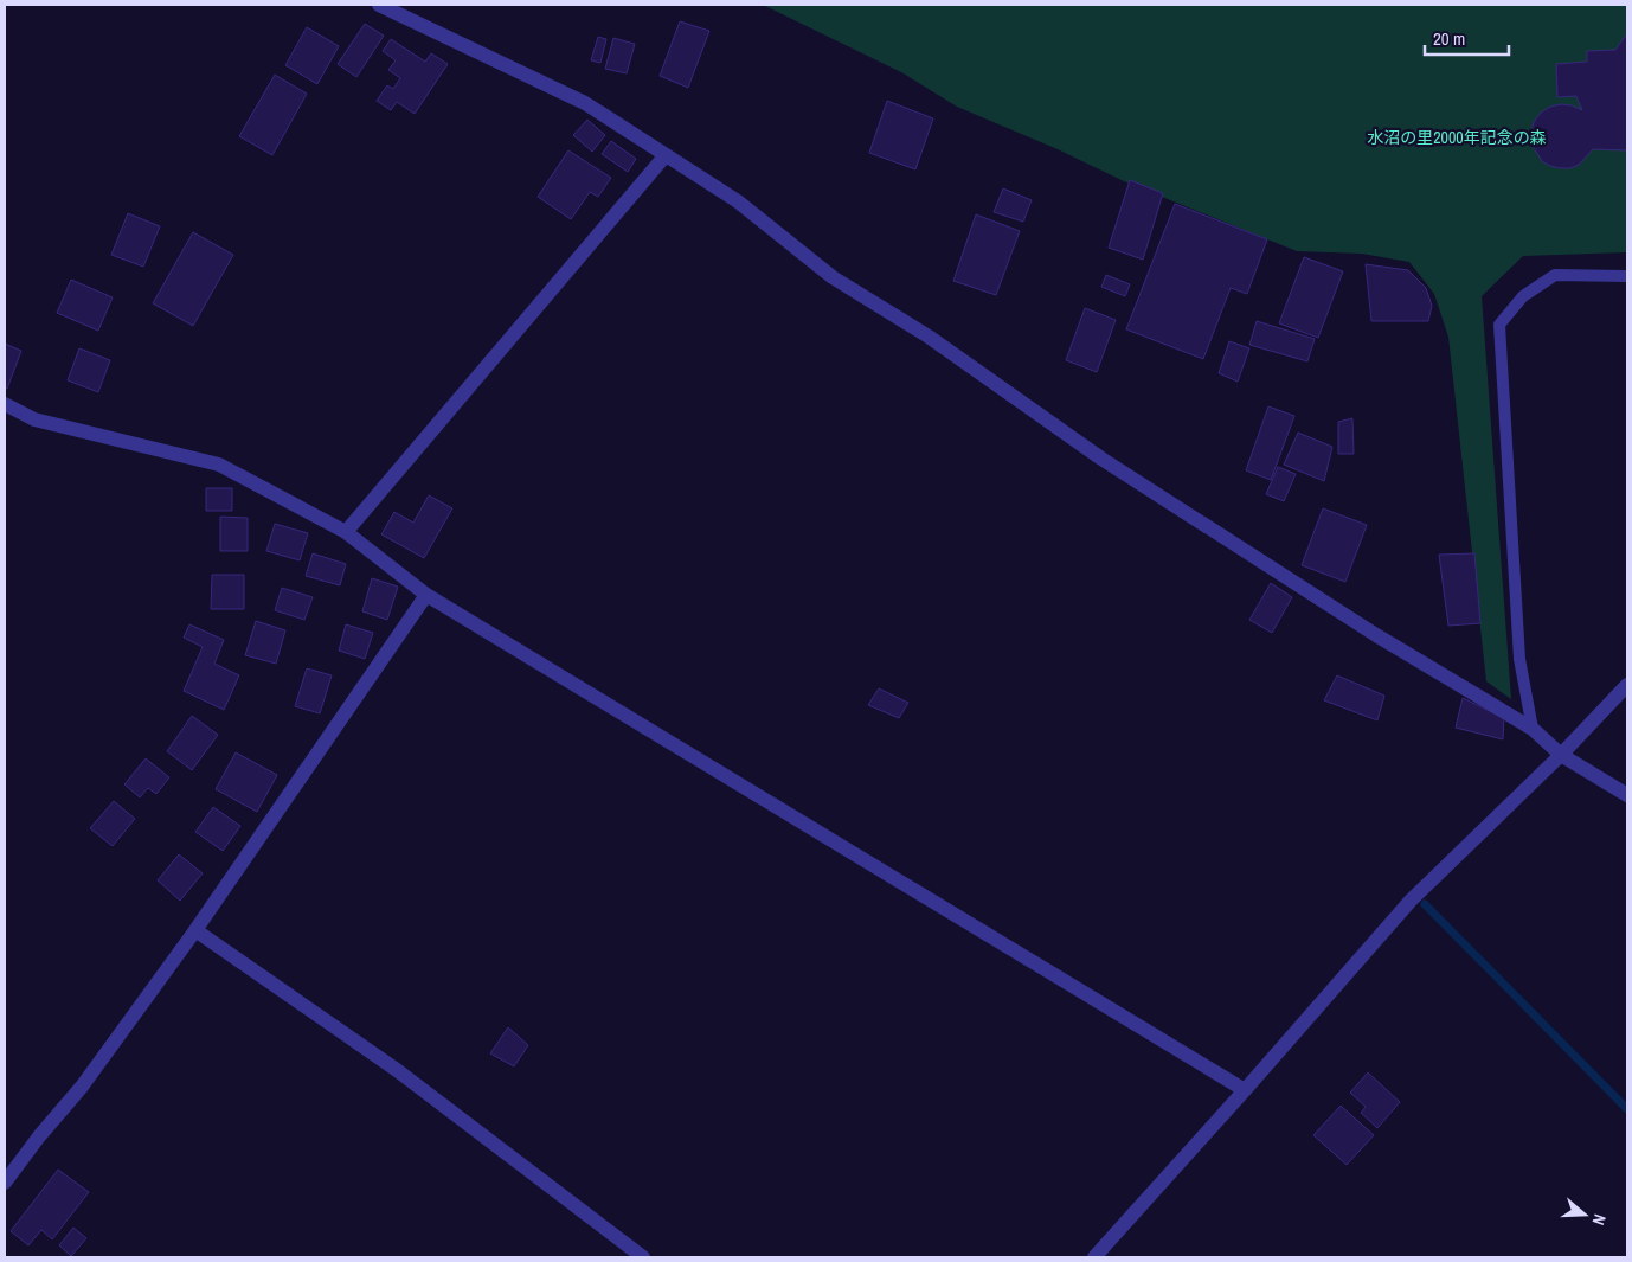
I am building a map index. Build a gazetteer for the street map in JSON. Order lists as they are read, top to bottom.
{
  "parks": ["水沼の里2000年記念の森"],
  "scale_bar": "20 m",
  "north": "right"
}
